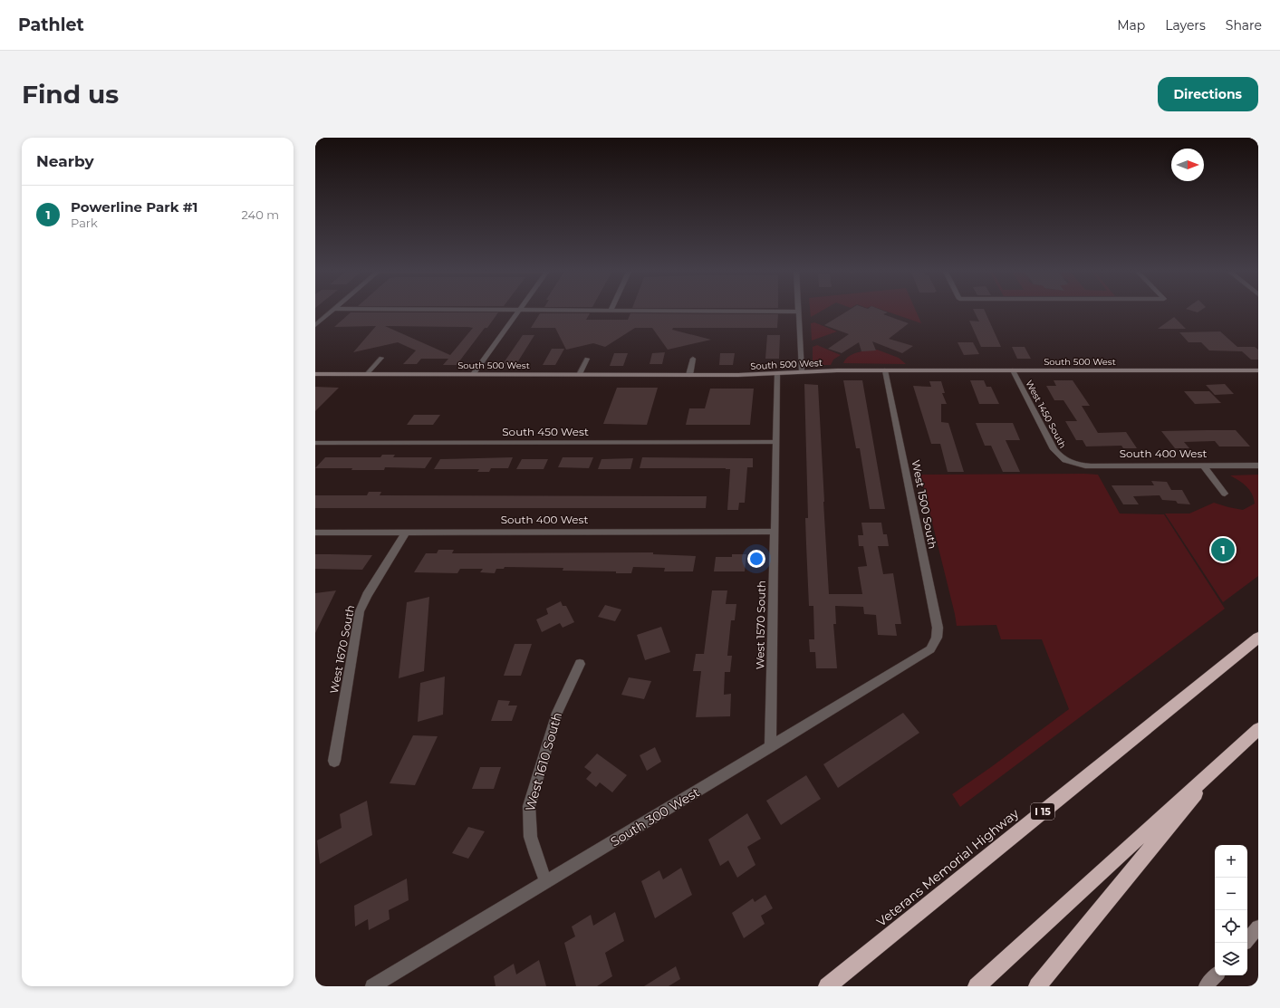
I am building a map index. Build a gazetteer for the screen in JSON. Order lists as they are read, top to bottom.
{
  "streets": {
    "highway": ["I 15", "Veterans Memorial Highway"],
    "main road": ["South 500 West"],
    "street": [
      "West 1450 South",
      "South 450 West",
      "South 400 West",
      "West 1500 South",
      "West 1570 South",
      "West 1670 South",
      "West 1610 South",
      "South 300 West"
    ]
  },
  "crossings": [
    ["South 500 West", "West 1450 South"],
    ["South 500 West", "West 1500 South"],
    ["South 500 West", "West 1570 South"],
    ["West 1450 South", "South 400 West"],
    ["South 450 West", "West 1570 South"],
    ["South 400 West", "West 1570 South"],
    ["South 400 West", "West 1670 South"],
    ["West 1500 South", "South 300 West"],
    ["West 1570 South", "South 300 West"],
    ["West 1610 South", "South 300 West"]
  ],
  "north": "right",
  "page": {
    "header": "Pathlet",
    "nav": ["Map", "Layers", "Share"],
    "buttons": "Directions",
    "title": "Find us",
    "heading": "Nearby",
    "list": [
      {
        "mark": "1",
        "name": "Powerline Park #1",
        "note": "Park",
        "value": "240 m"
      }
    ],
    "pins": "1",
    "map_buttons": ["+", "−"]
  }
}
